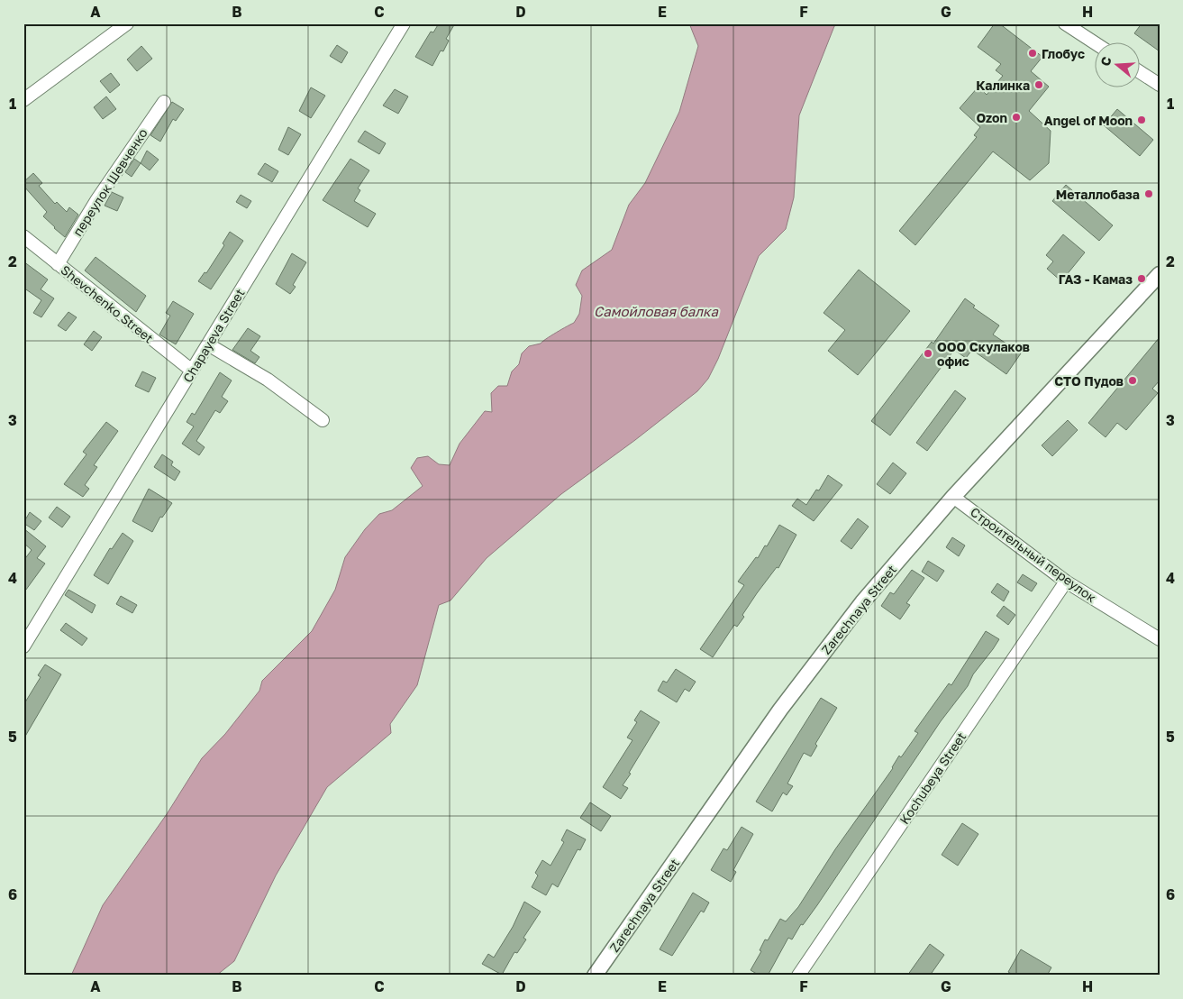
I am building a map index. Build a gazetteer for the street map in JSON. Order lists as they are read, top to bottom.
{
  "streets": {
    "main road": ["Zarechnaya Street"],
    "street": [
      "переулок Шевченко",
      "Shevchenko Street",
      "Chapayeva Street",
      "Строительный переулок",
      "Kochubeya Street"
    ]
  },
  "crossings": [
    ["переулок Шевченко", "Shevchenko Street"],
    ["Shevchenko Street", "Chapayeva Street"],
    ["Строительный переулок", "Zarechnaya Street"],
    ["Строительный переулок", "Kochubeya Street"]
  ],
  "water": ["Самойловая балка"],
  "places": [
    "Глобус",
    "Калинка",
    "Ozon",
    "Angel of Moon",
    "Металлобаза",
    "ГАЗ - Камаз",
    "ООО Скулаков офис",
    "СТО Пудов"
  ],
  "north": "left",
  "grid": {
    "columns": [
      "A",
      "B",
      "C",
      "D",
      "E",
      "F",
      "G",
      "H"
    ],
    "rows": [
      "1",
      "2",
      "3",
      "4",
      "5",
      "6"
    ]
  }
}
